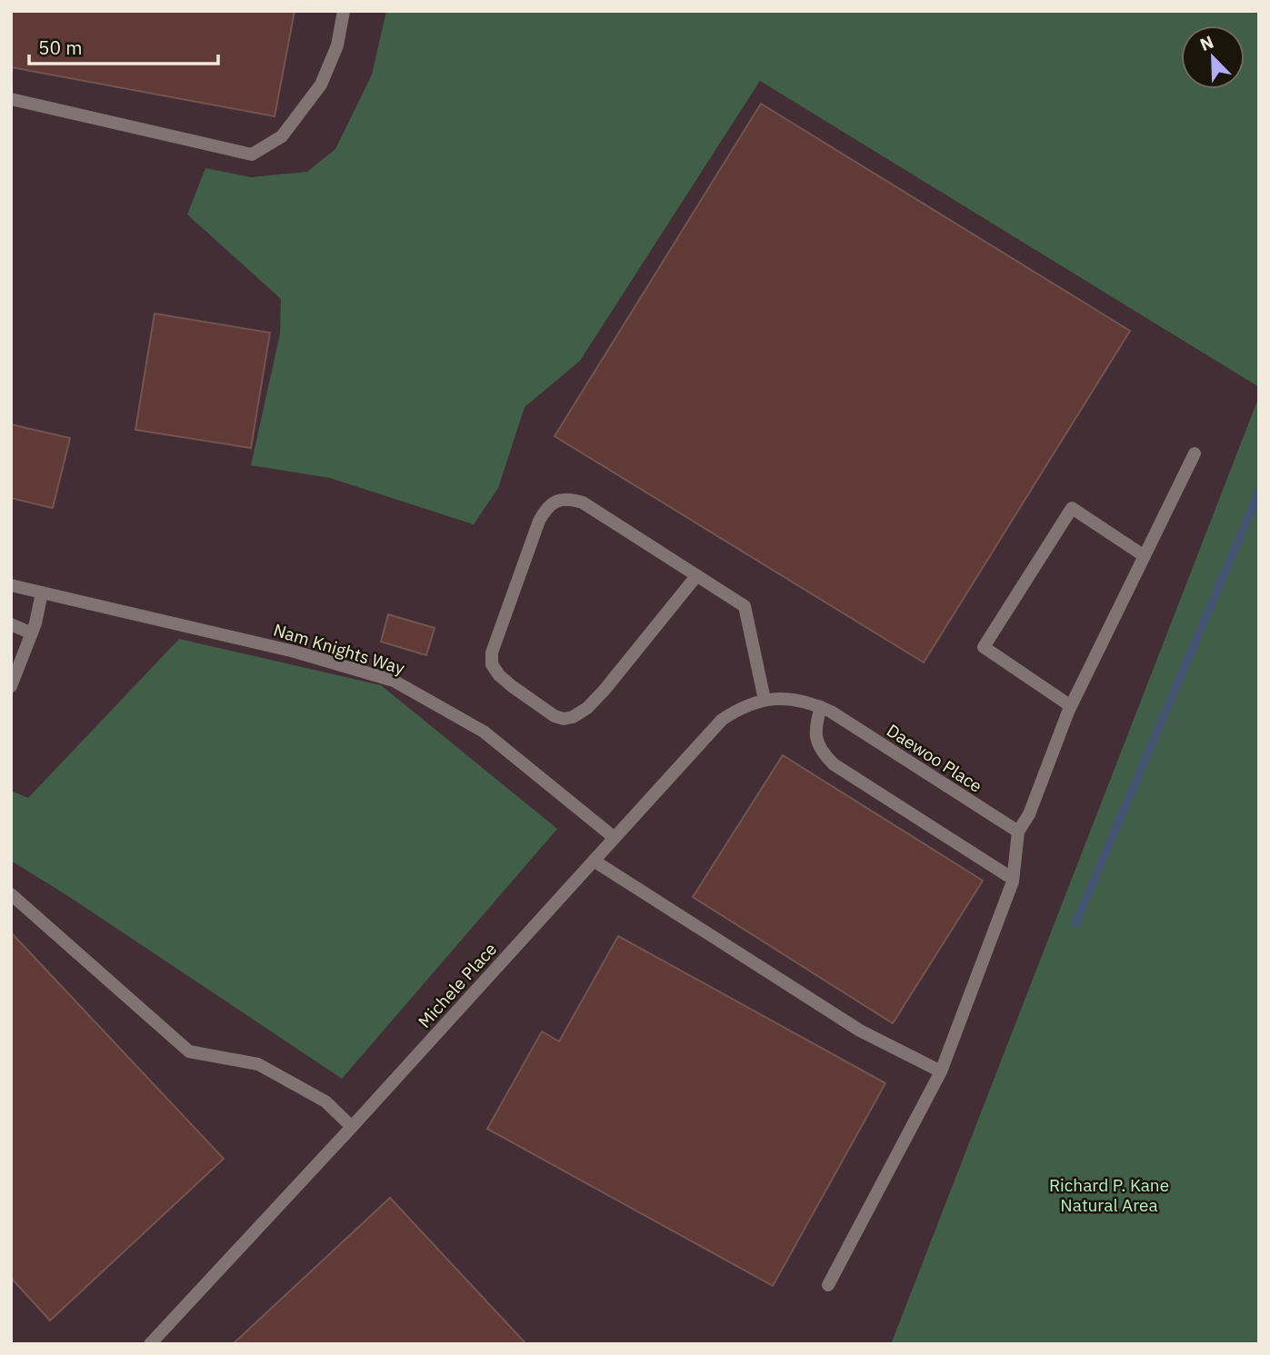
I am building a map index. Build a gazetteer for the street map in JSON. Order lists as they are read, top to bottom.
{
  "streets": {
    "street": ["Nam Knights Way", "Daewoo Place", "Michele Place"]
  },
  "crossings": [
    ["Nam Knights Way", "Michele Place"],
    ["Daewoo Place", "Michele Place"]
  ],
  "parks": ["Richard P. Kane Natural Area"],
  "scale_bar": "50 m",
  "north": "top left"
}
